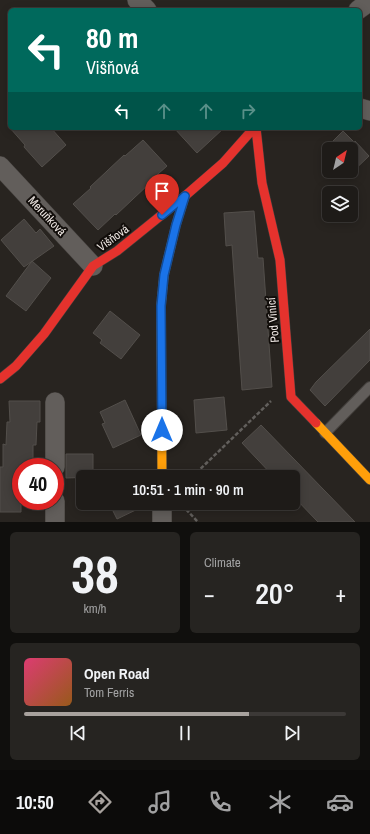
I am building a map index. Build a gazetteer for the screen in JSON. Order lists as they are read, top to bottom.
{
  "streets": {
    "street": ["Meruňková", "Višňová", "Pod Vinicí"]
  },
  "crossings": [
    ["Meruňková", "Višňová"]
  ],
  "north": "top right",
  "page": {
    "turn": ["80 m", "Višňová"],
    "limit": "40",
    "trip": "10:51 · 1 min · 90 m",
    "tile": [
      ["38", "km/h"],
      "Climate"
    ],
    "heat": ["−", "20°", "+"],
    "song": ["Open Road", "Tom Ferris"],
    "tabs": "10:50"
  }
}
